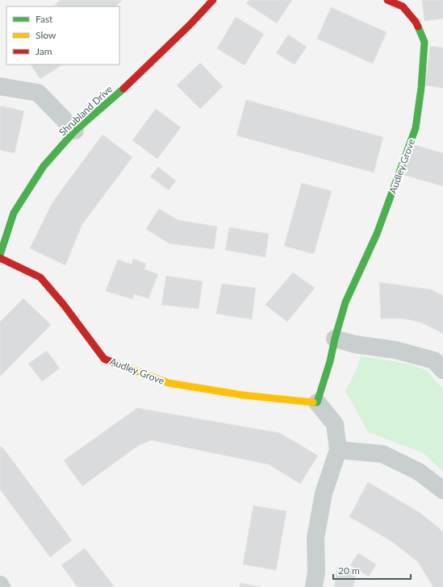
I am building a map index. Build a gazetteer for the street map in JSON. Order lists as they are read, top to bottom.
{
  "streets": {
    "street": ["Shrubland Drive", "Audley Grove"]
  },
  "legend": ["Fast", "Slow", "Jam"],
  "scale_bar": "20 m"
}
